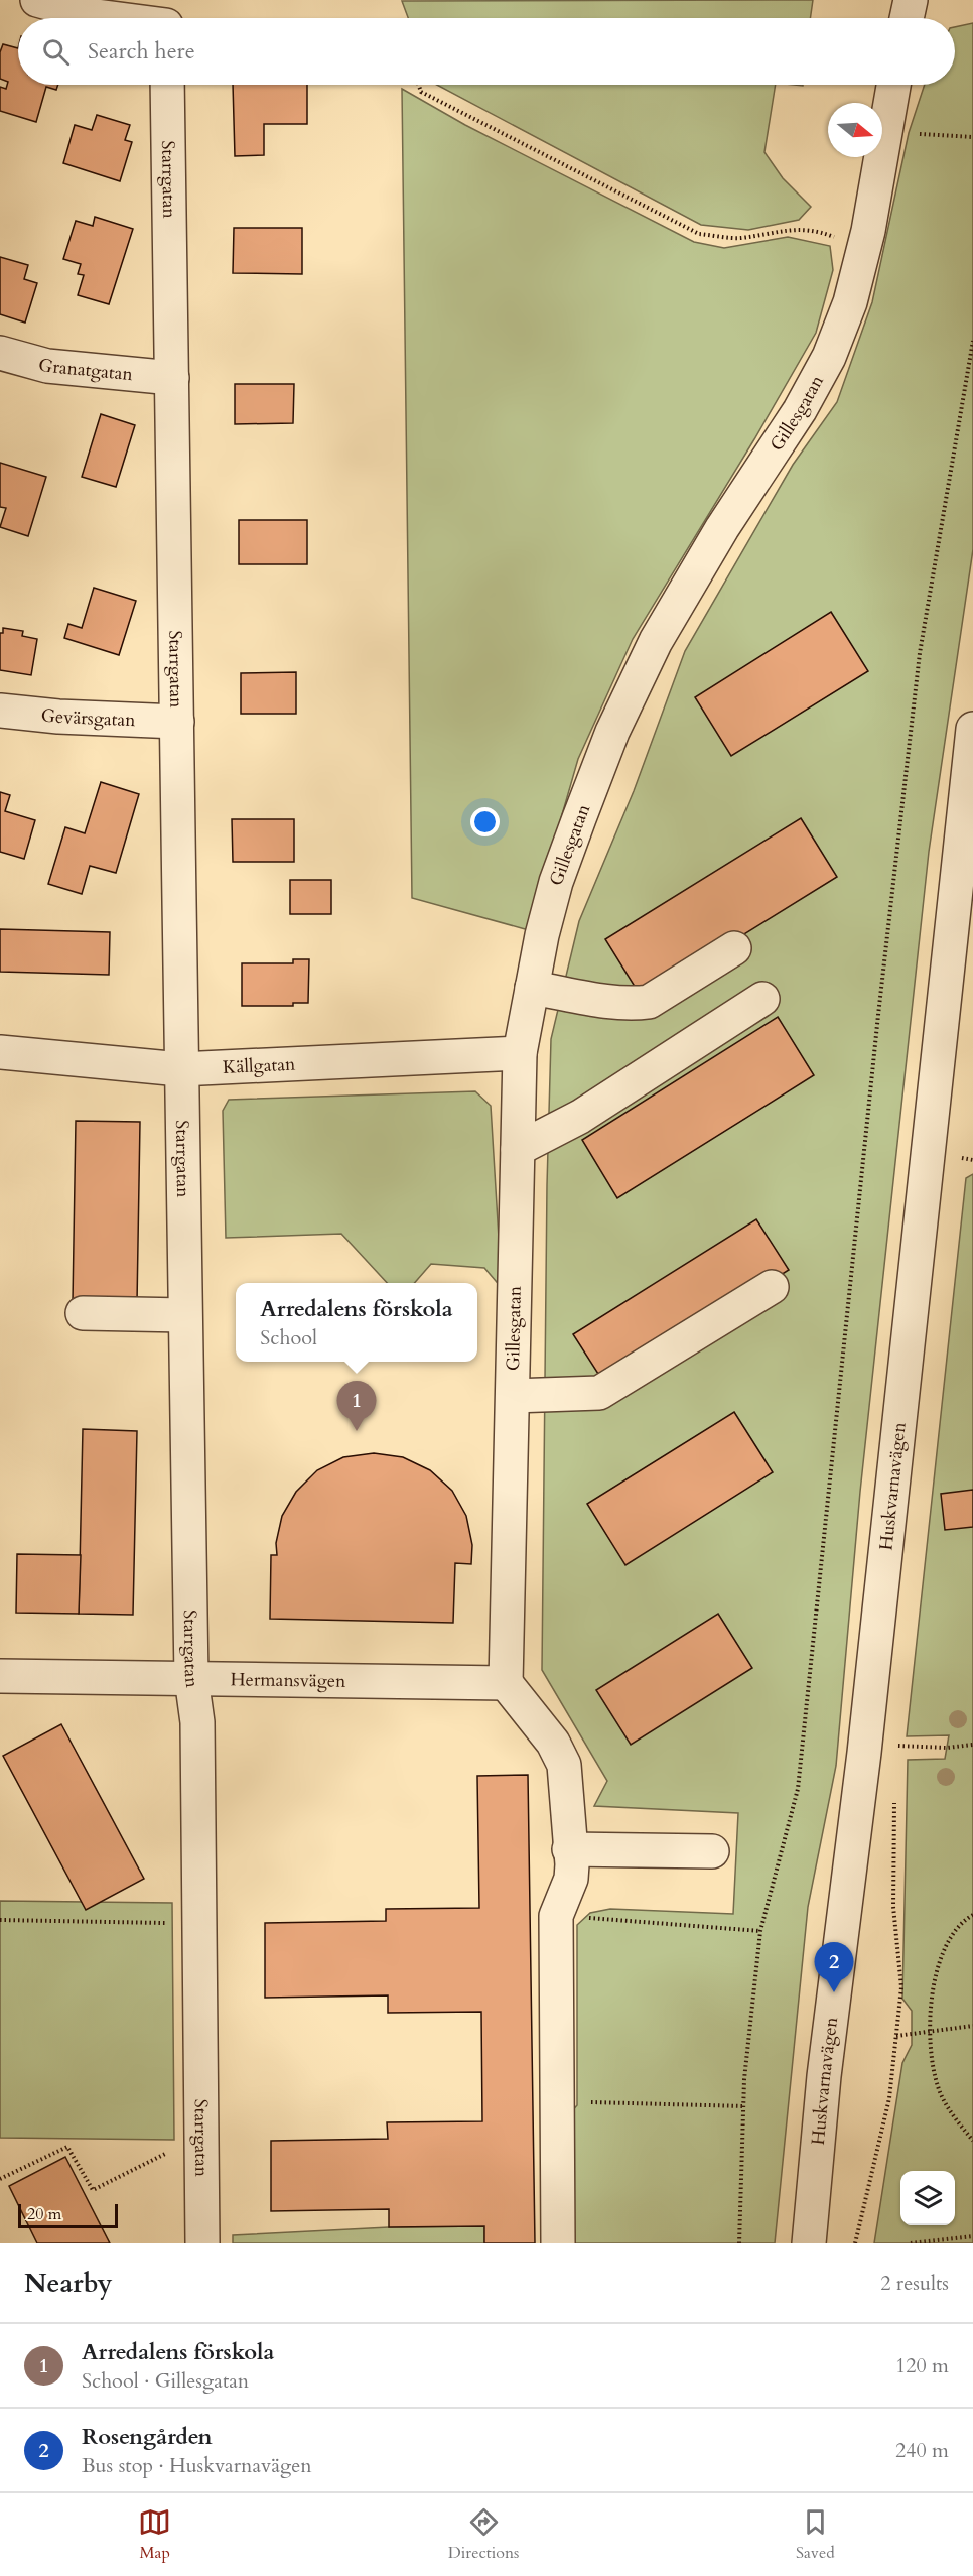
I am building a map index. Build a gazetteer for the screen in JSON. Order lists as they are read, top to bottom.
{
  "streets": {
    "street": [
      "Starrgatan",
      "Granatgatan",
      "Gillesgatan",
      "Gevärsgatan",
      "Källgatan",
      "Huskvarnavägen",
      "Hermansvägen"
    ]
  },
  "crossings": [
    ["Starrgatan", "Granatgatan"],
    ["Starrgatan", "Gevärsgatan"],
    ["Starrgatan", "Källgatan"],
    ["Starrgatan", "Hermansvägen"],
    ["Gillesgatan", "Källgatan"],
    ["Gillesgatan", "Hermansvägen"]
  ],
  "scale_bar": "20 m",
  "north": "right",
  "page": {
    "search": "Search here",
    "popup": ["Arredalens förskola", "School"],
    "pins": ["1", "2"],
    "scale": "20 m",
    "heading": ["Nearby", "2 results"],
    "list": [
      {
        "mark": "1",
        "name": "Arredalens förskola",
        "note": "School · Gillesgatan",
        "value": "120 m"
      },
      {
        "mark": "2",
        "name": "Rosengården",
        "note": "Bus stop · Huskvarnavägen",
        "value": "240 m"
      }
    ],
    "nav": ["Map", "Directions", "Saved"]
  }
}
